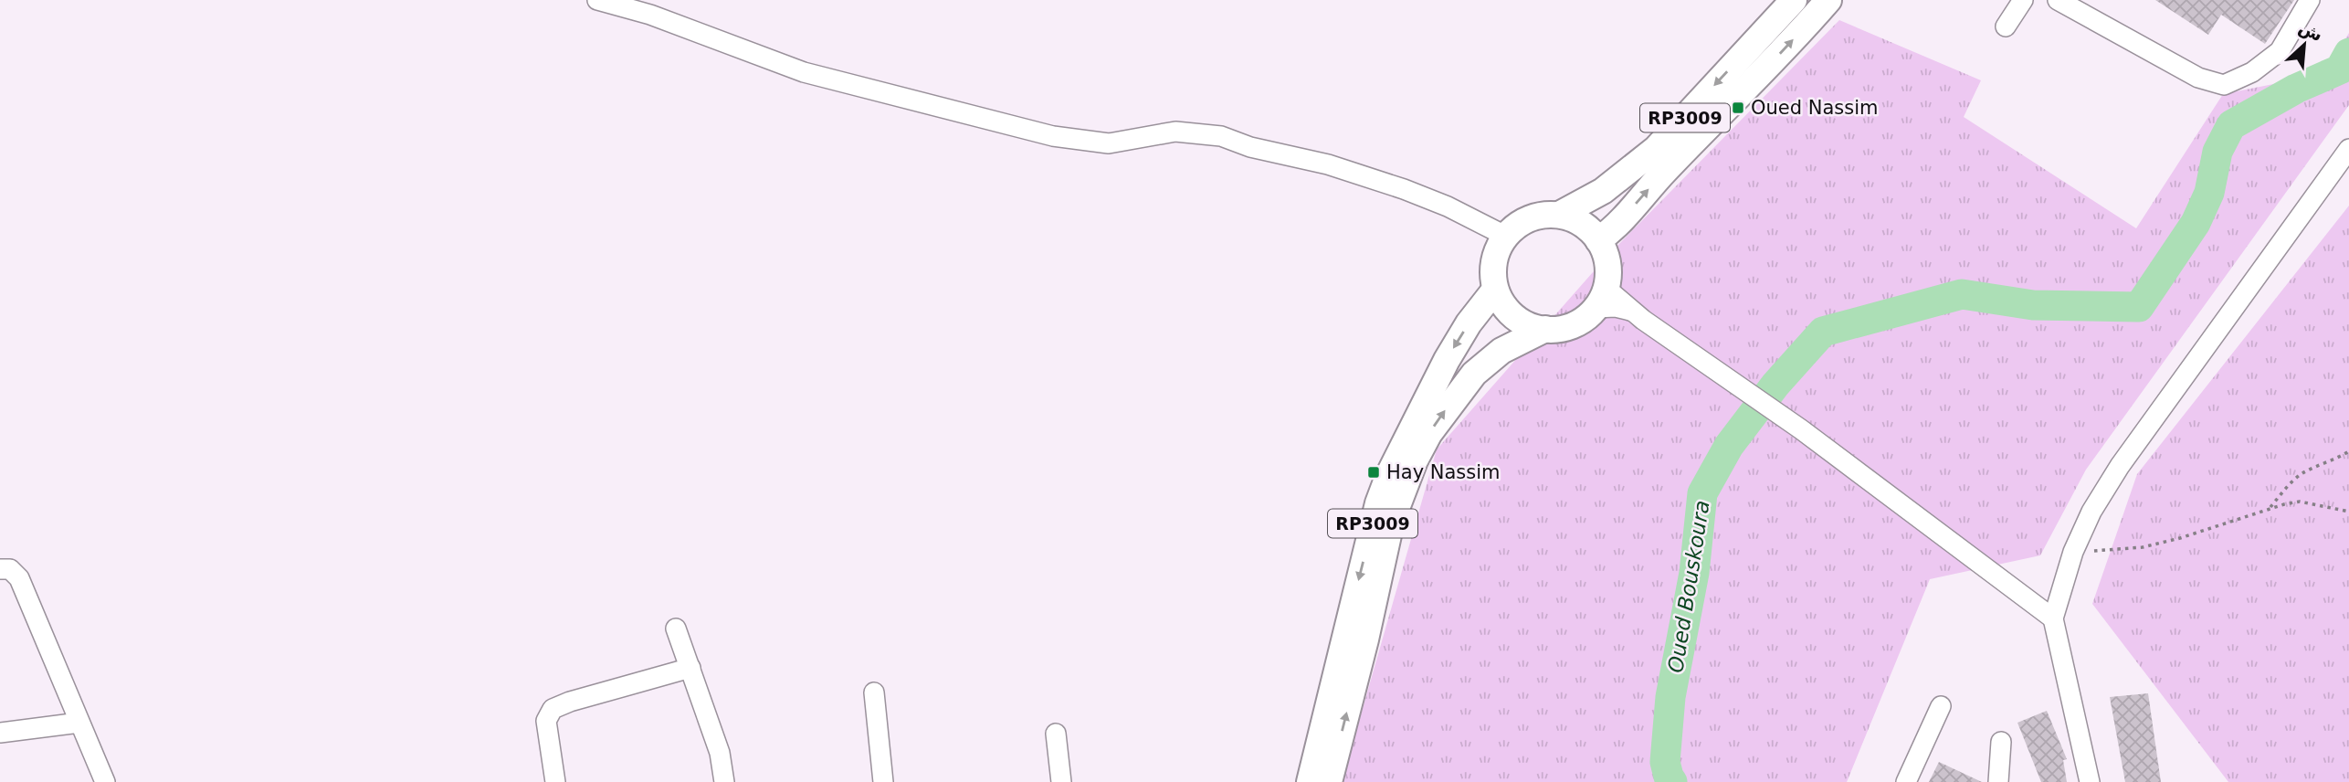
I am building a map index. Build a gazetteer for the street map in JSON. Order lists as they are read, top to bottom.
{
  "streets": {
    "main road": ["RP3009"]
  },
  "water": ["Oued Bouskoura"],
  "places": {
    "transit": ["Oued Nassim", "Hay Nassim"]
  },
  "north": "top right"
}
